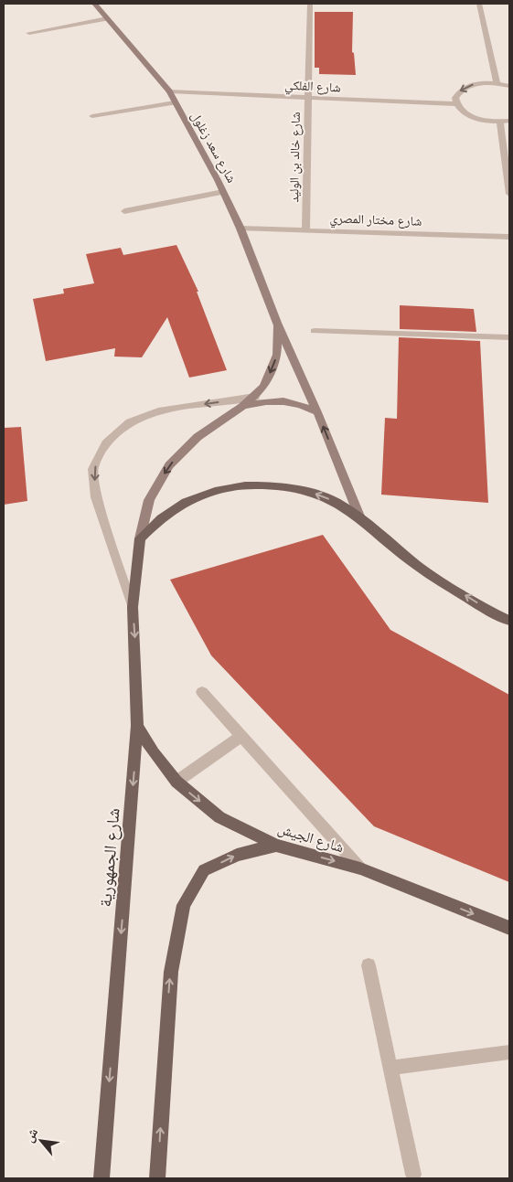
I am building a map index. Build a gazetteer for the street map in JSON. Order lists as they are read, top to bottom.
{
  "streets": {
    "main road": ["شارع سعد زغلول", "شارع الجيش", "شارع الجمهورية"],
    "street": ["شارع الفلكي", "شارع خالد بن الوليد", "شارع مختار المصري"]
  },
  "crossings": [
    ["شارع الفلكي", "شارع سعد زغلول"],
    ["شارع الفلكي", "شارع خالد بن الوليد"],
    ["شارع سعد زغلول", "شارع مختار المصري"],
    ["شارع سعد زغلول", "شارع الجمهورية"],
    ["شارع خالد بن الوليد", "شارع مختار المصري"],
    ["شارع الجيش", "شارع الجمهورية"]
  ],
  "one_way": ["شارع الجيش", "شارع الجمهورية"],
  "north": "top left"
}
